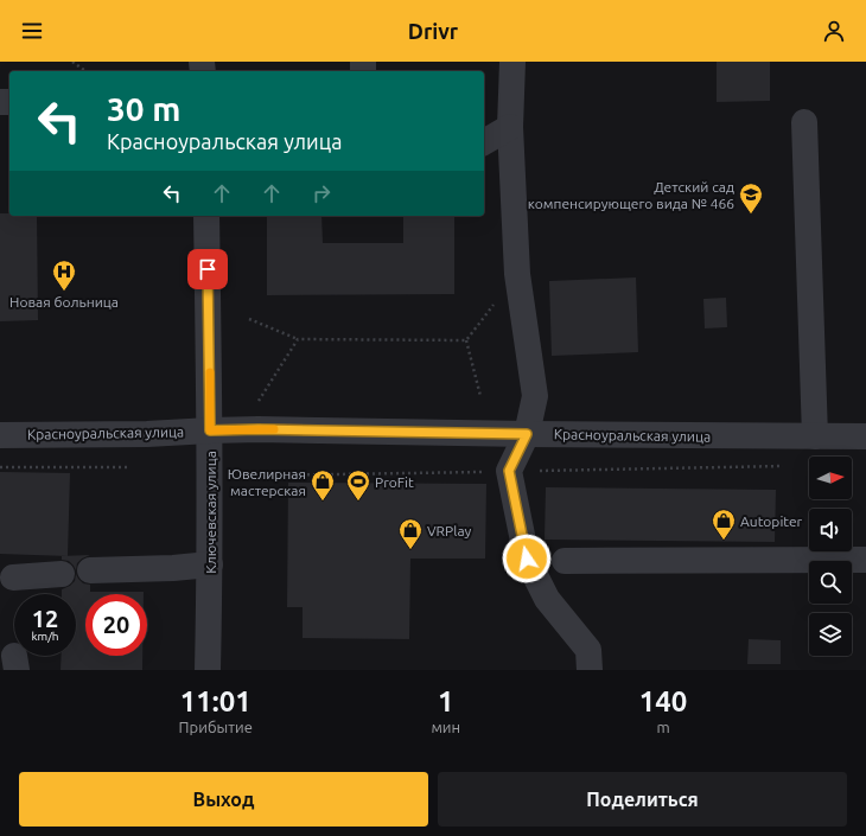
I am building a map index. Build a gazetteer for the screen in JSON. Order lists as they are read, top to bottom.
{
  "streets": {
    "street": ["Красноуральская улица", "Ключевская улица"]
  },
  "crossings": [
    ["Красноуральская улица", "Ключевская улица"]
  ],
  "places": {
    "school or university": ["Детский сад компенсирующего вида № 466"],
    "hospital": ["Новая больница"],
    "shop": ["Ювелирная мастерская", "Autopiter", "VRPlay"],
    "sports": ["ProFit"]
  },
  "north": "right",
  "page": {
    "header": "Drivr",
    "turn": ["30 m", "Красноуральская улица"],
    "speed": "12 km/h",
    "limit": "20",
    "eta": [
      "11:01",
      "Прибытие",
      "1",
      "мин",
      "140",
      "m"
    ],
    "buttons": ["Выход", "Поделиться"]
  }
}
